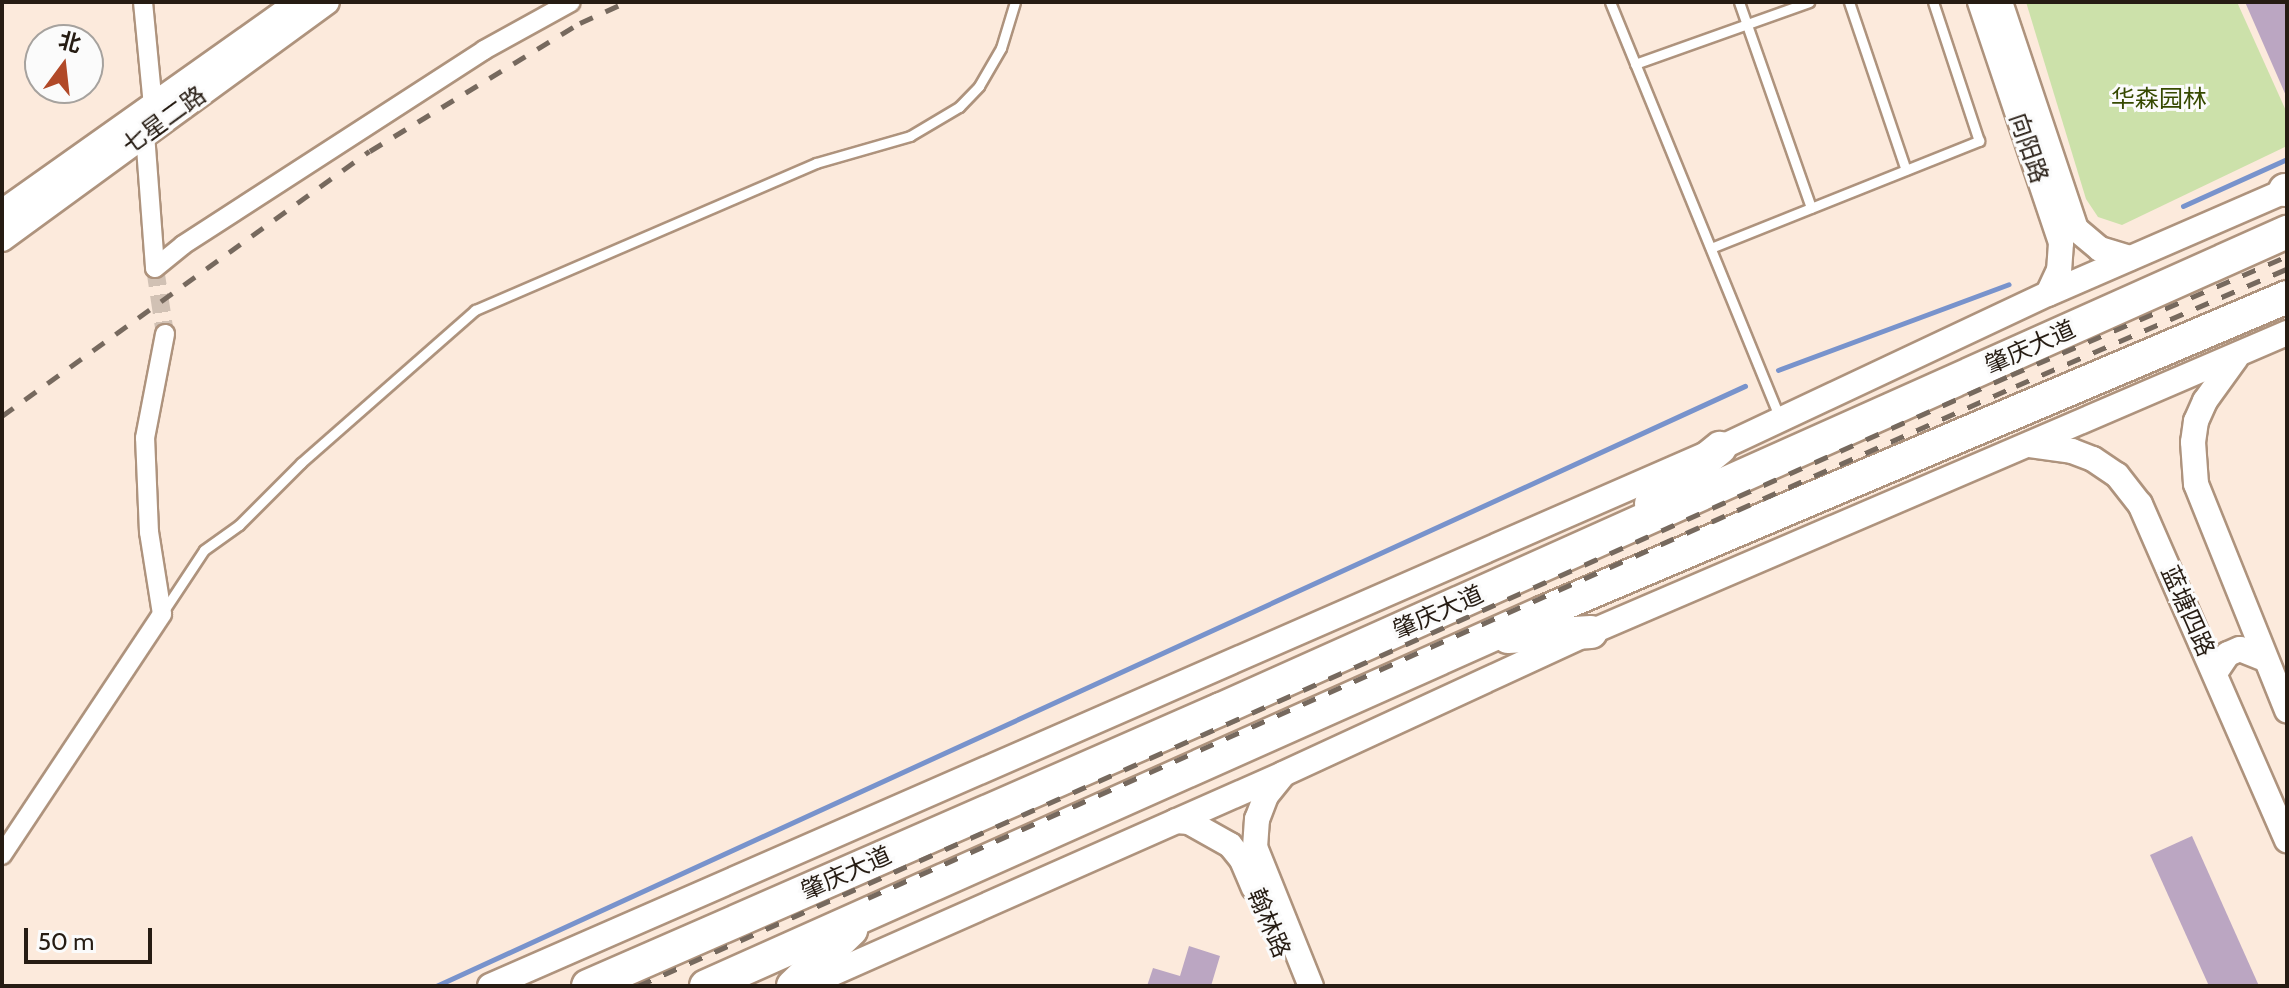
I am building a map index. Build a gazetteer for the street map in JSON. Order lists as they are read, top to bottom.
{
  "streets": {
    "highway": ["肇庆大道"],
    "street": [
      "七星二路",
      "向阳路",
      "蓝塘四路",
      "翰林路"
    ]
  },
  "parks": ["华森园林"],
  "scale_bar": "50 m",
  "north": "top"
}
